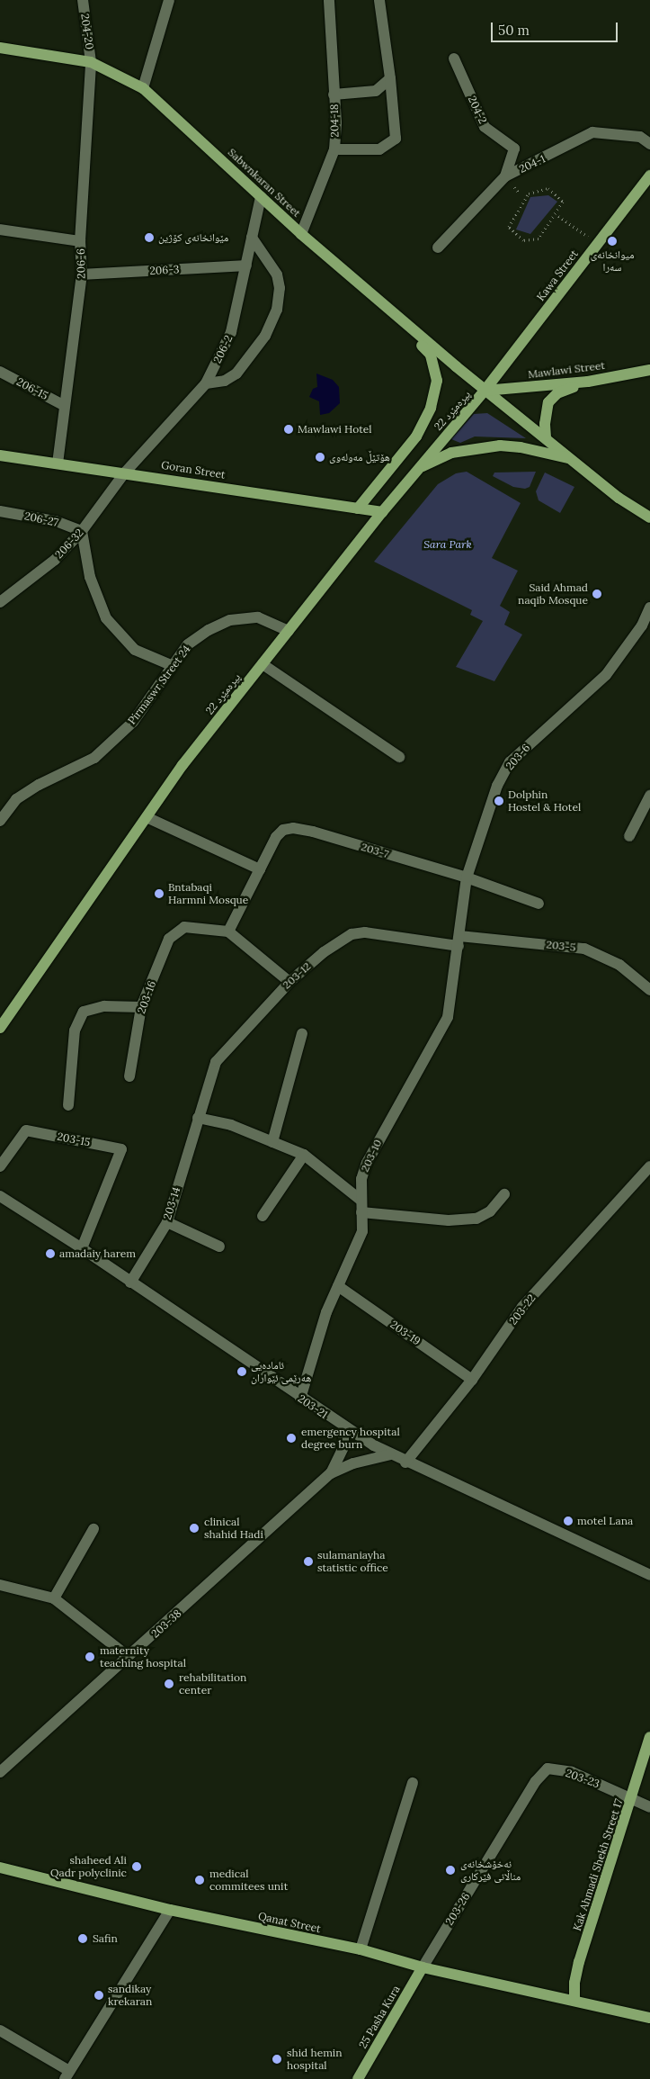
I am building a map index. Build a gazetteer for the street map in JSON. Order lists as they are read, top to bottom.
{
  "streets": {
    "main road": [
      "Sabwnkaran Street",
      "Kawa Street",
      "Mawlawi Street",
      "22 پیرەمێرد",
      "Goran Street",
      "Kak Ahmadi Shekh Street 17",
      "Qanat Street",
      "25 Pasha Kura"
    ],
    "street": [
      "204-20",
      "204-2",
      "204-18",
      "204-1",
      "206-6",
      "206-3",
      "206-2",
      "206-15",
      "206-27",
      "206-32",
      "Pirmaswr Street 24",
      "203-6",
      "203-7",
      "203-5",
      "203-12",
      "203-16",
      "203-15",
      "203-10",
      "203-14",
      "203-22",
      "203-19",
      "203-21",
      "203-38",
      "203-23",
      "203-26"
    ]
  },
  "crossings": [
    ["204-20", "Sabwnkaran Street"],
    ["204-20", "206-6"],
    ["204-2", "204-1"],
    ["204-18", "Sabwnkaran Street"],
    ["Sabwnkaran Street", "206-6"],
    ["Sabwnkaran Street", "Kawa Street"],
    ["Sabwnkaran Street", "206-2"],
    ["Sabwnkaran Street", "Mawlawi Street"],
    ["Sabwnkaran Street", "22 پیرەمێرد"],
    ["206-6", "206-3"],
    ["206-6", "206-15"],
    ["206-6", "Goran Street"],
    ["206-3", "206-2"],
    ["Kawa Street", "Mawlawi Street"],
    ["Kawa Street", "22 پیرەمێرد"],
    ["206-2", "Goran Street"],
    ["206-2", "206-32"],
    ["Mawlawi Street", "22 پیرەمێرد"],
    ["22 پیرەمێرد", "Goran Street"],
    ["22 پیرەمێرد", "Pirmaswr Street 24"],
    ["Goran Street", "206-32"],
    ["206-27", "206-32"],
    ["203-6", "203-7"],
    ["203-6", "203-5"],
    ["203-6", "203-12"],
    ["203-6", "203-10"],
    ["203-5", "203-12"],
    ["203-5", "203-10"],
    ["203-12", "203-10"],
    ["203-12", "203-14"],
    ["203-15", "203-21"],
    ["203-10", "203-19"],
    ["203-10", "203-21"],
    ["203-14", "203-21"],
    ["203-22", "203-19"],
    ["203-22", "203-21"],
    ["203-21", "203-38"],
    ["203-23", "Kak Ahmadi Shekh Street 17"],
    ["203-23", "203-26"],
    ["Kak Ahmadi Shekh Street 17", "Qanat Street"],
    ["203-26", "Qanat Street"],
    ["203-26", "25 Pasha Kura"],
    ["Qanat Street", "25 Pasha Kura"]
  ],
  "parks": ["Sara Park"],
  "places": [
    "مێوانخانەی کۆژین",
    "میوانخانەی سەرا",
    "Mawlawi Hotel",
    "هۆتێڵ مەولەوی",
    "Said Ahmad naqib Mosque",
    "Dolphin Hostel & Hotel",
    "Bntabaqi Harmni Mosque",
    "amadaiy harem",
    "ئامادەیی ھەرێمی ئێواران",
    "emergency hospital degree burn",
    "motel Lana",
    "clinical shahid Hadi",
    "sulamaniayha statistic office",
    "maternity teaching hospital",
    "rehabilitation center",
    "shaheed Ali Qadr polyclinic",
    "نەخۆشخانەی مناڵانی فێركاری",
    "medical commitees unit",
    "Safin",
    "sandikay krekaran",
    "shid hemin hospital"
  ],
  "scale_bar": "50 m"
}
